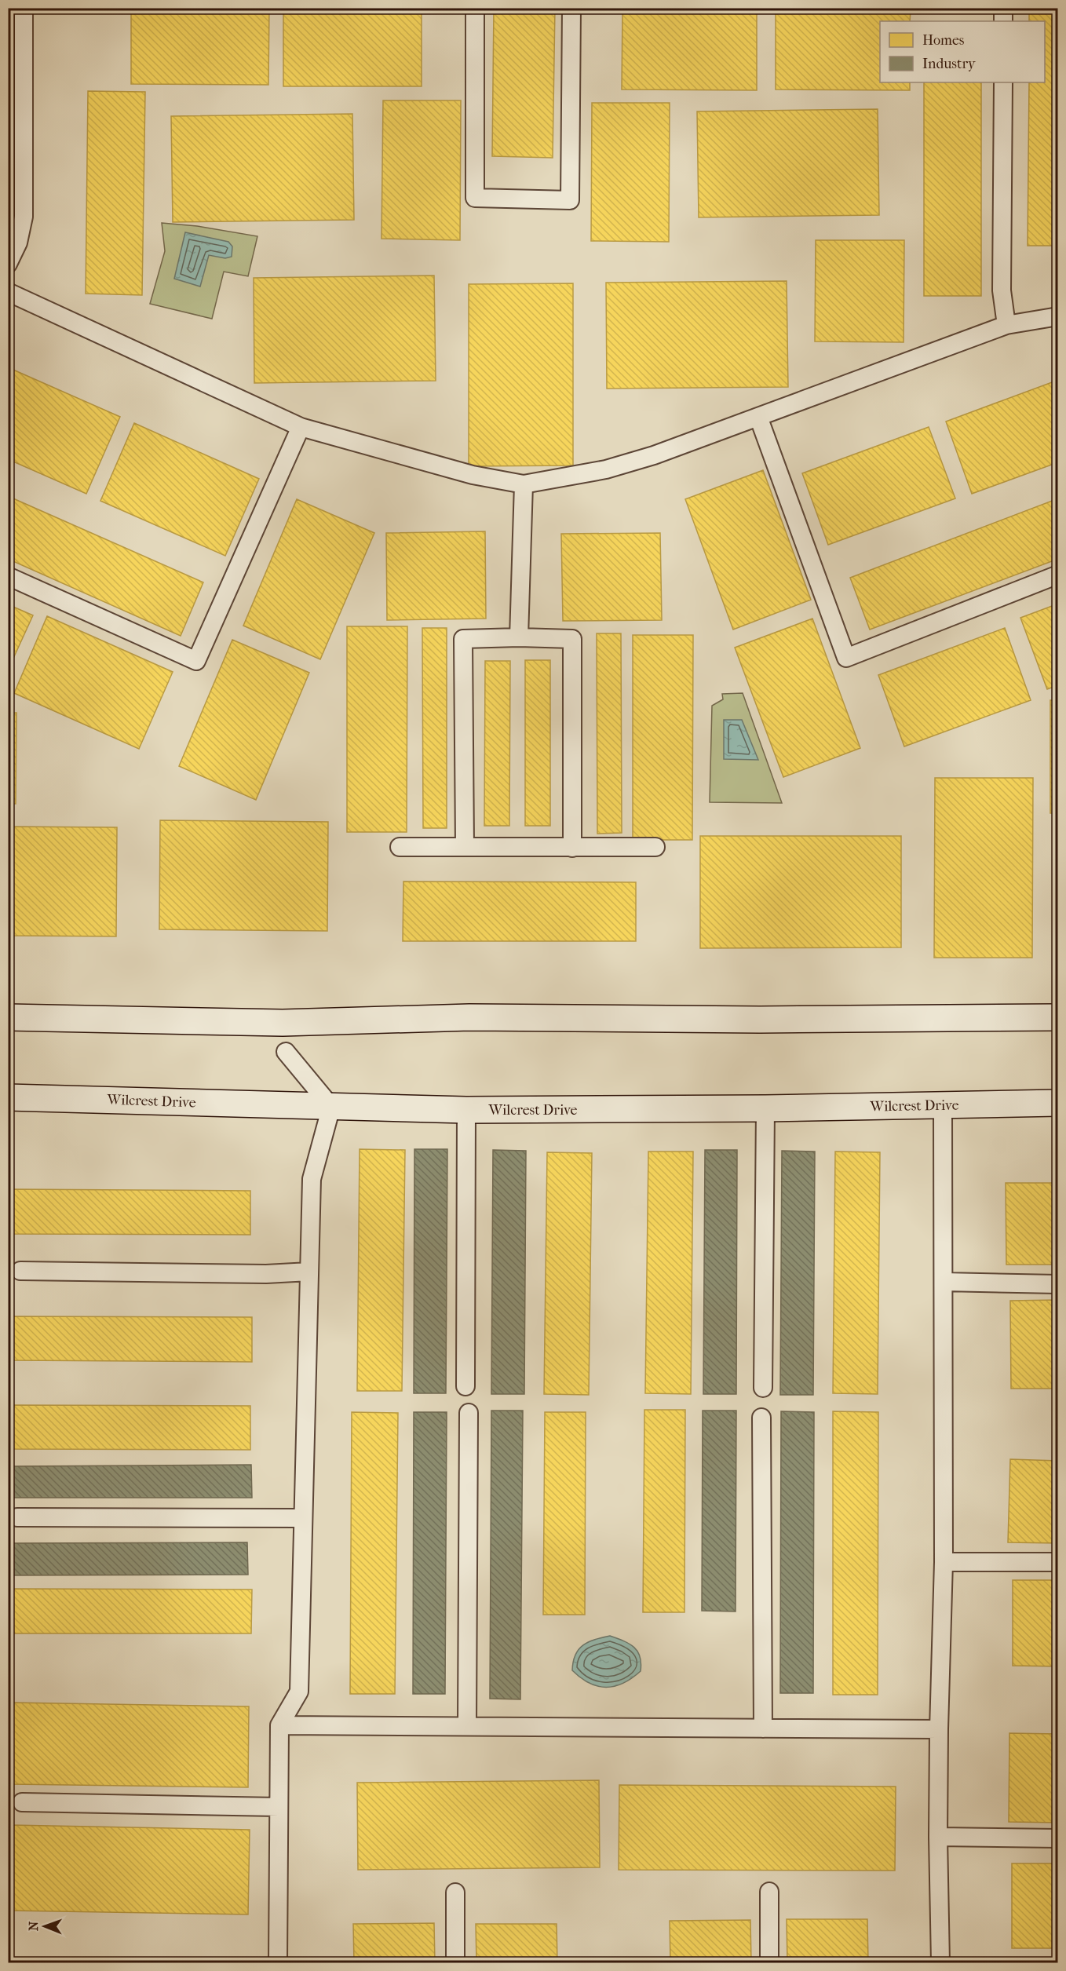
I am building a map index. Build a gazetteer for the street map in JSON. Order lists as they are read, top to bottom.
{
  "streets": {
    "main road": ["Wilcrest Drive"]
  },
  "legend": ["Homes", "Industry"],
  "north": "left"
}
